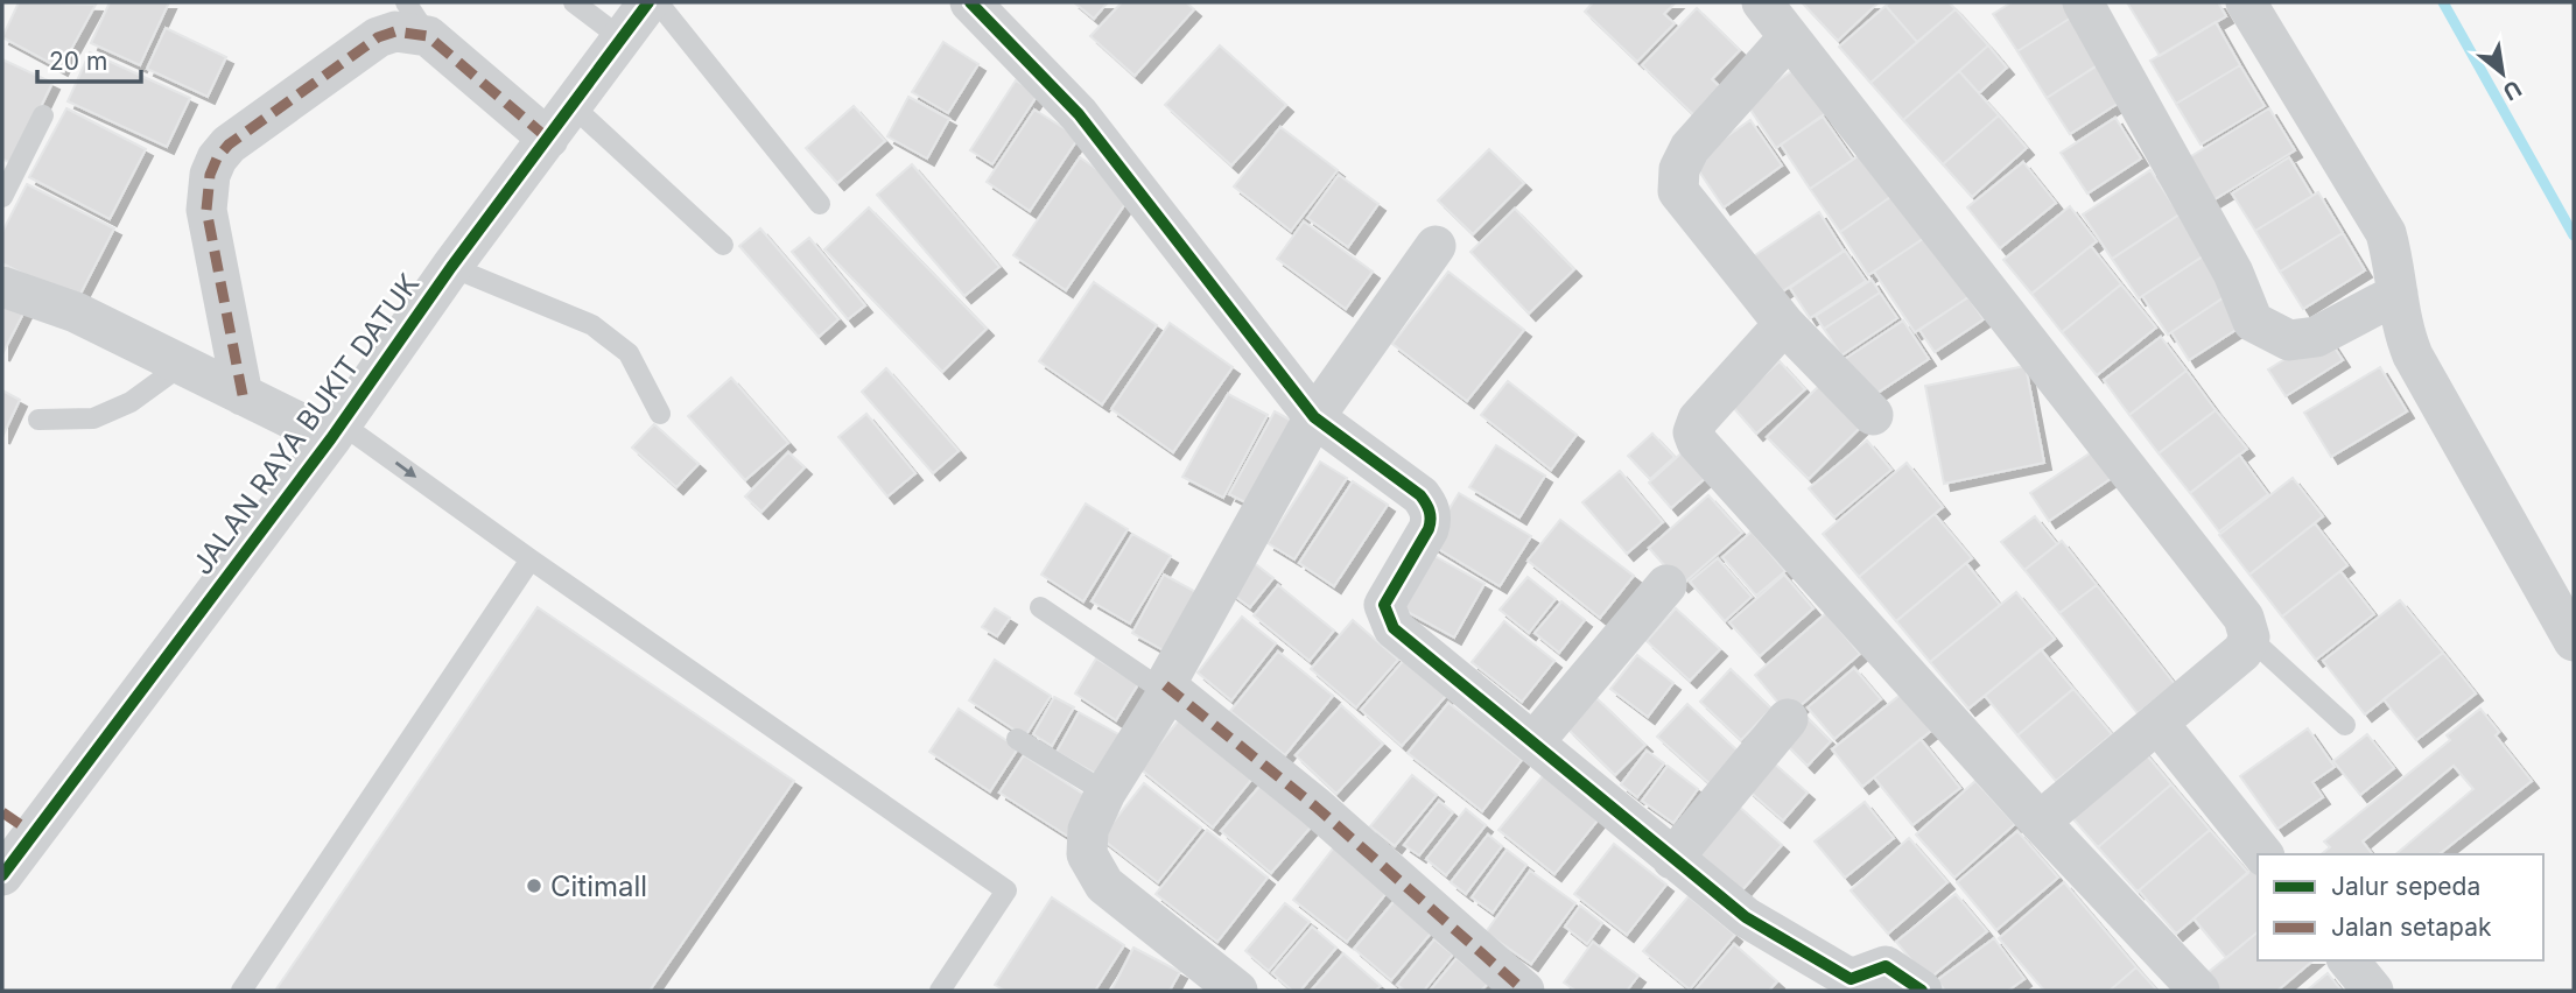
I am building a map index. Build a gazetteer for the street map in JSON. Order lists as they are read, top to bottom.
{
  "streets": {
    "street": ["JALAN RAYA BUKIT DATUK"]
  },
  "places": ["Citimall"],
  "legend": ["Jalur sepeda", "Jalan setapak"],
  "scale_bar": "20 m",
  "north": "bottom right"
}
